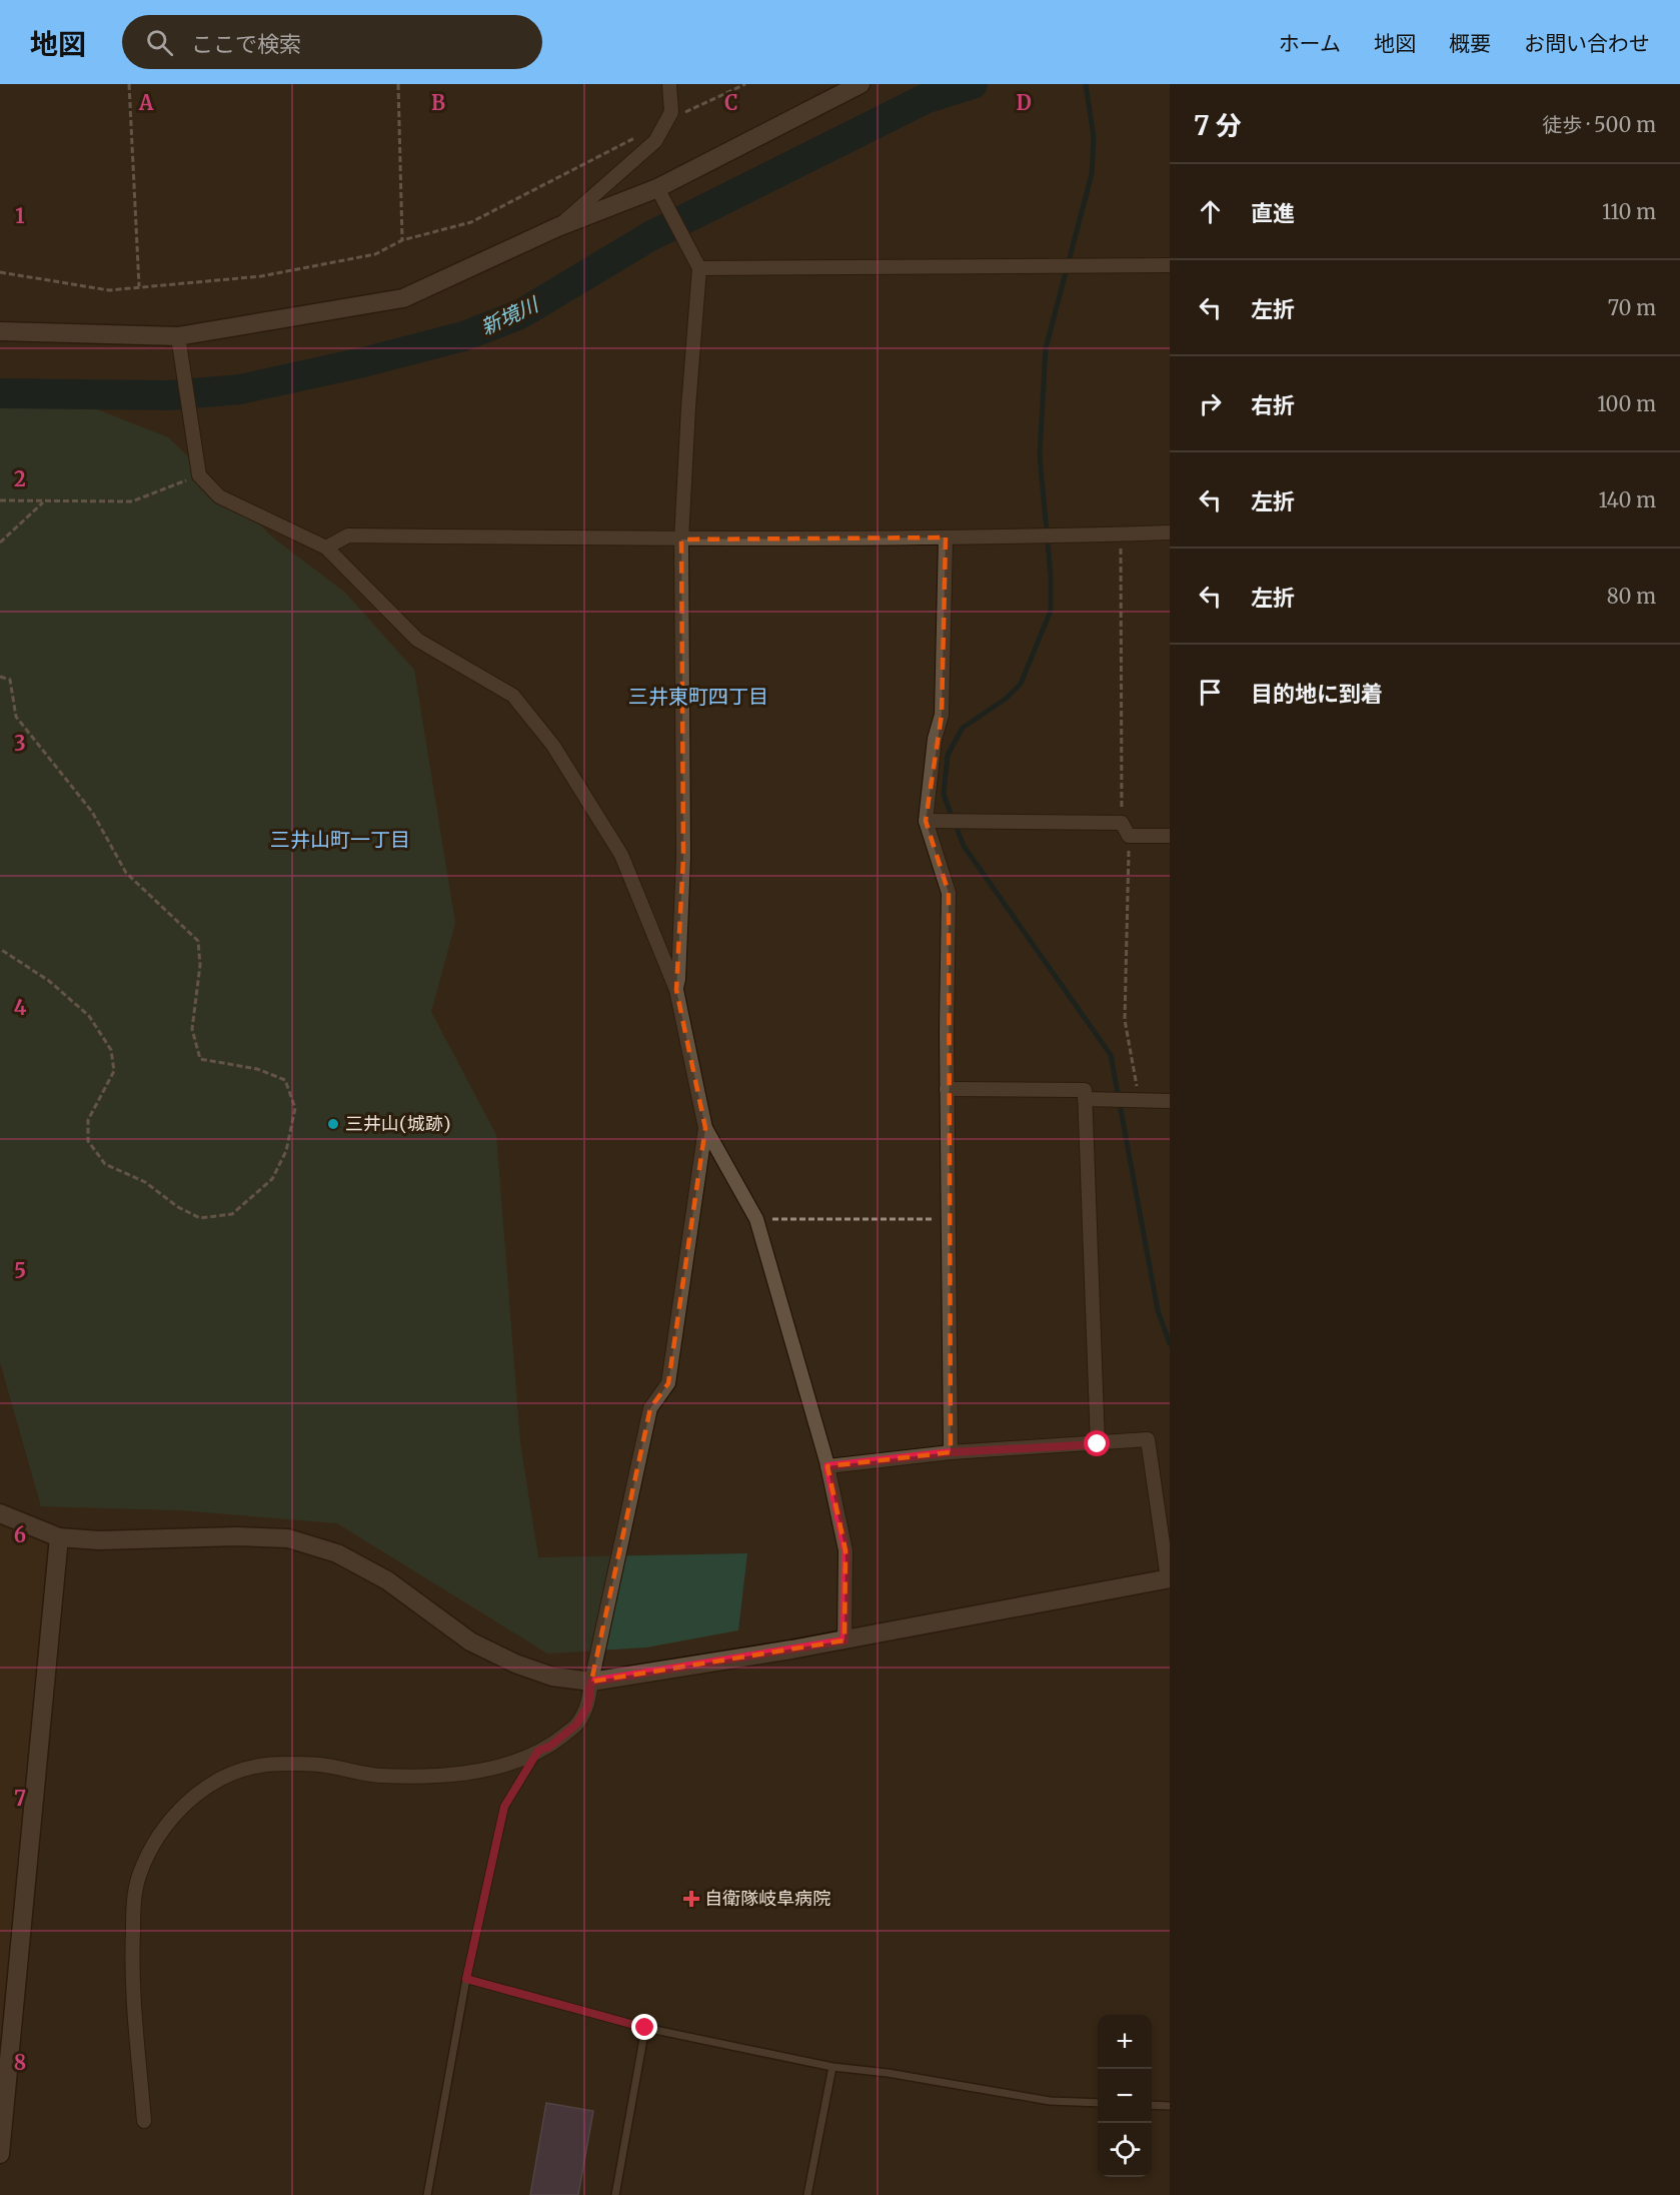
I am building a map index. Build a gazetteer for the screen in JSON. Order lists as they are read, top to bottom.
{
  "districts": ["三井東町四丁目", "三井山町一丁目"],
  "water": ["新境川"],
  "places": {
    "other": ["三井山(城跡)"],
    "health": ["自衛隊岐阜病院"]
  },
  "page": {
    "header": "地図",
    "search": "ここで検索",
    "nav": [
      "ホーム",
      "地図",
      "概要",
      "お問い合わせ"
    ],
    "heading": ["7 分", "徒歩 · 500 m"],
    "list": [
      ["直進", "110 m"],
      ["左折", "70 m"],
      ["右折", "100 m"],
      ["左折", "140 m"],
      ["左折", "80 m"],
      "目的地に到着"
    ],
    "map_buttons": ["+", "−"]
  },
  "grid": {
    "columns": [
      "A",
      "B",
      "C",
      "D"
    ],
    "rows": [
      "1",
      "2",
      "3",
      "4",
      "5",
      "6",
      "7",
      "8"
    ]
  }
}
